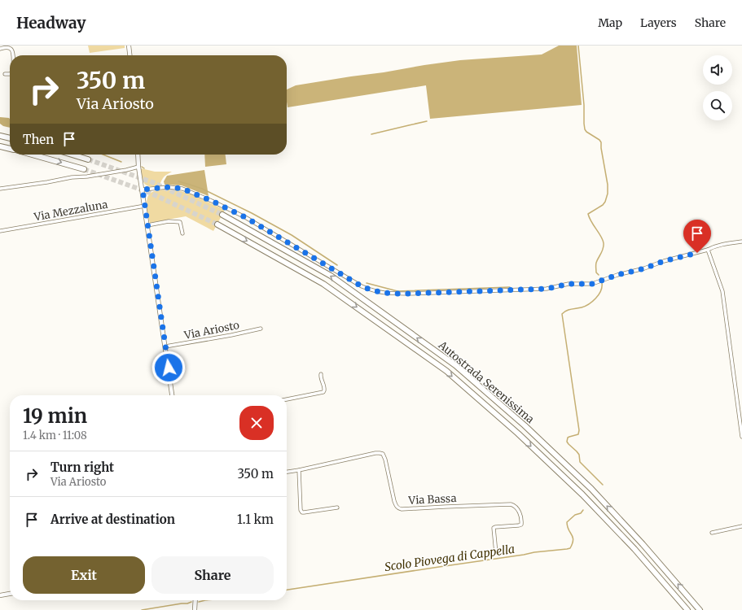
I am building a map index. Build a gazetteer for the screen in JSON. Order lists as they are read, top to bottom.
{
  "streets": {
    "highway": ["Autostrada Serenissima"],
    "street": ["Via Mezzaluna", "Via Ariosto", "Via Bassa"]
  },
  "water": ["Scolo Piovega di Cappella"],
  "page": {
    "header": "Headway",
    "nav": ["Map", "Layers", "Share"],
    "turn": ["350 m", "Via Ariosto"],
    "then": "Then",
    "heading": ["19 min", "1.4 km · 11:08"],
    "list": [
      {
        "name": "Turn right",
        "note": "Via Ariosto",
        "value": "350 m"
      },
      {
        "name": "Arrive at destination",
        "value": "1.1 km"
      }
    ],
    "buttons": ["Exit", "Share"]
  }
}
